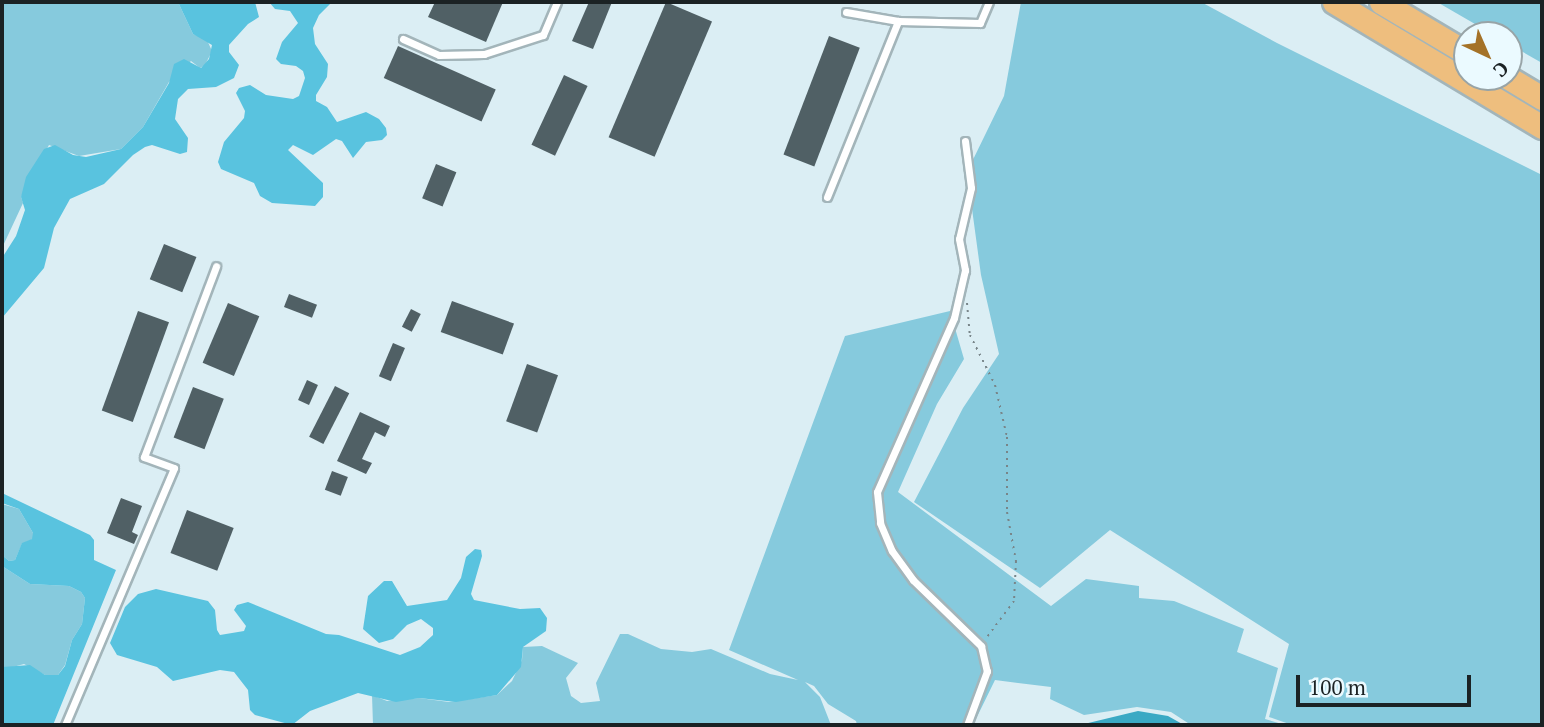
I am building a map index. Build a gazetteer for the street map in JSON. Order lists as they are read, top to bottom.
{
  "scale_bar": "100 m",
  "north": "bottom right"
}
